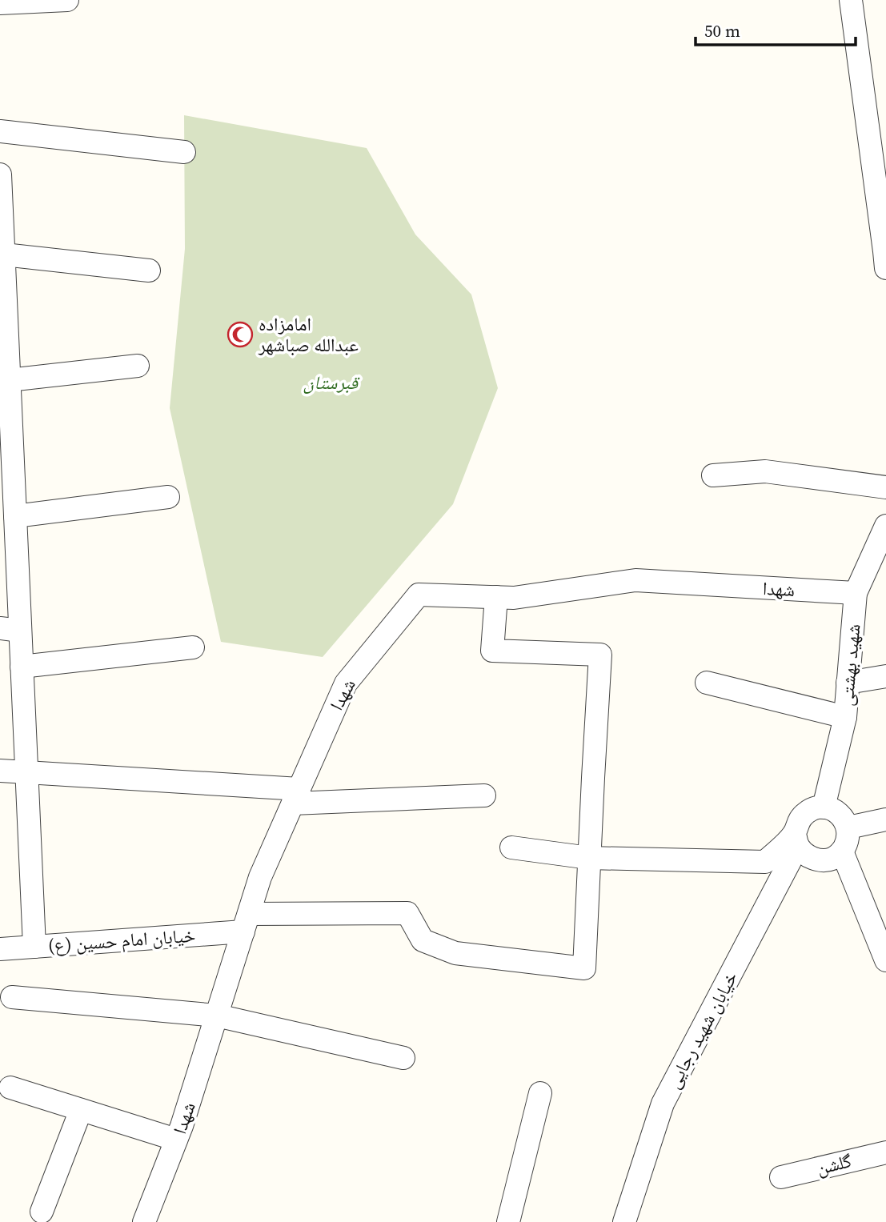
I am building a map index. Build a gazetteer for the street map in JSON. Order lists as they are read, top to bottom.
{
  "streets": {
    "street": [
      "شهدا",
      "شهید بهشتی",
      "خیابان امام حسین (ع)",
      "خیابان شهید رجایی",
      "گلشن"
    ]
  },
  "crossings": [
    ["شهدا", "شهید بهشتی"],
    ["شهدا", "خیابان امام حسین (ع)"],
    ["شهید بهشتی", "خیابان شهید رجایی"]
  ],
  "parks": ["قبرستان"],
  "places": {
    "mosque": ["امامزاده عبدالله صباشهر"]
  },
  "scale_bar": "50 m"
}
